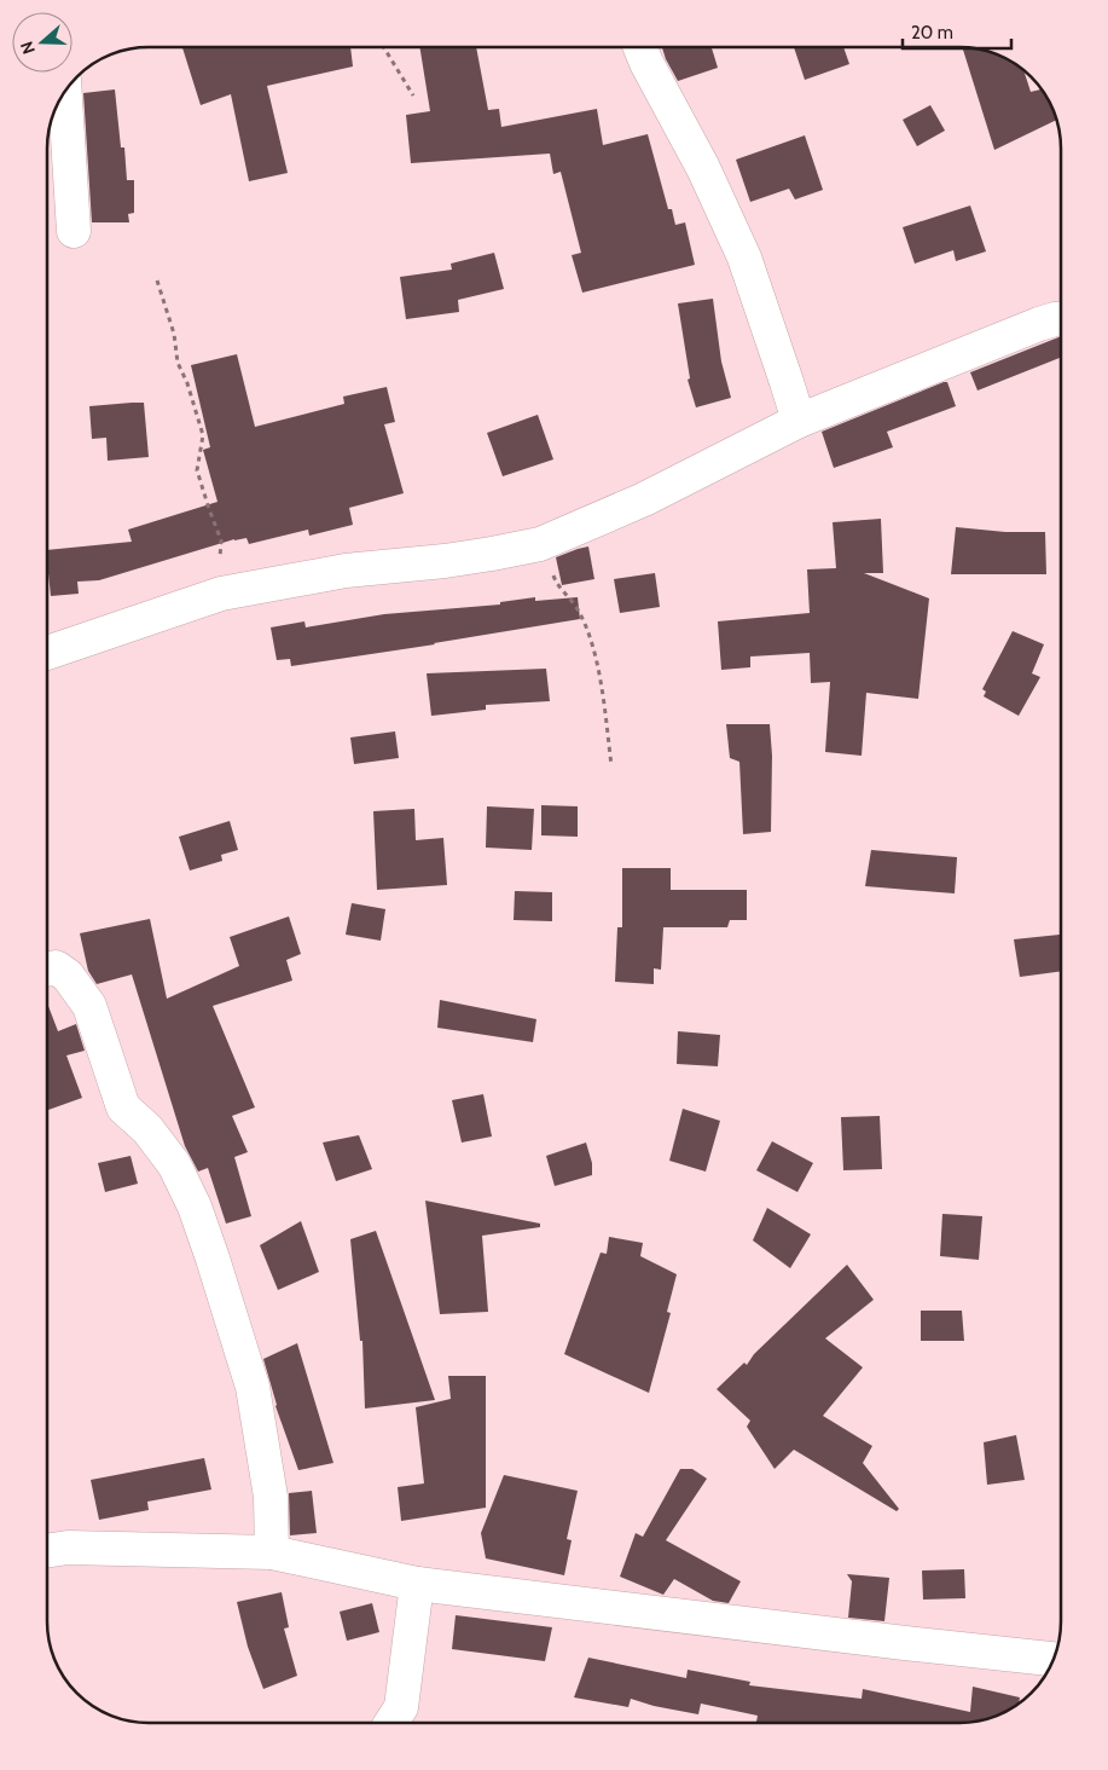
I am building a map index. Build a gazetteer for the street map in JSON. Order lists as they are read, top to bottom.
{
  "scale_bar": "20 m",
  "north": "left"
}
